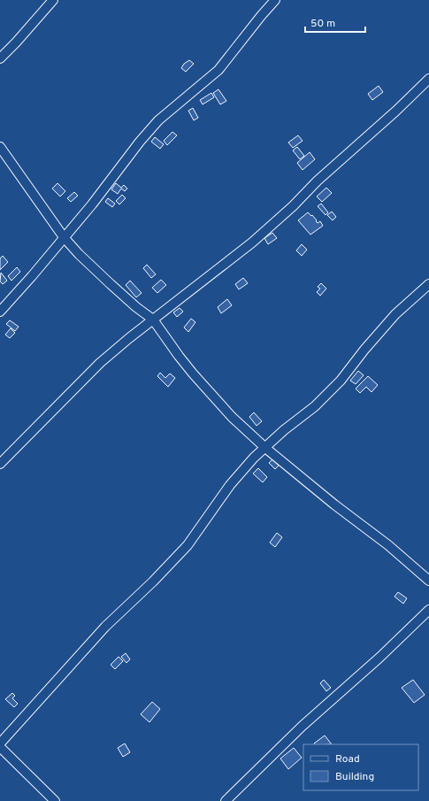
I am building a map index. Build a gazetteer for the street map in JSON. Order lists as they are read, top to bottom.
{
  "legend": ["Road", "Building"],
  "scale_bar": "50 m"
}
